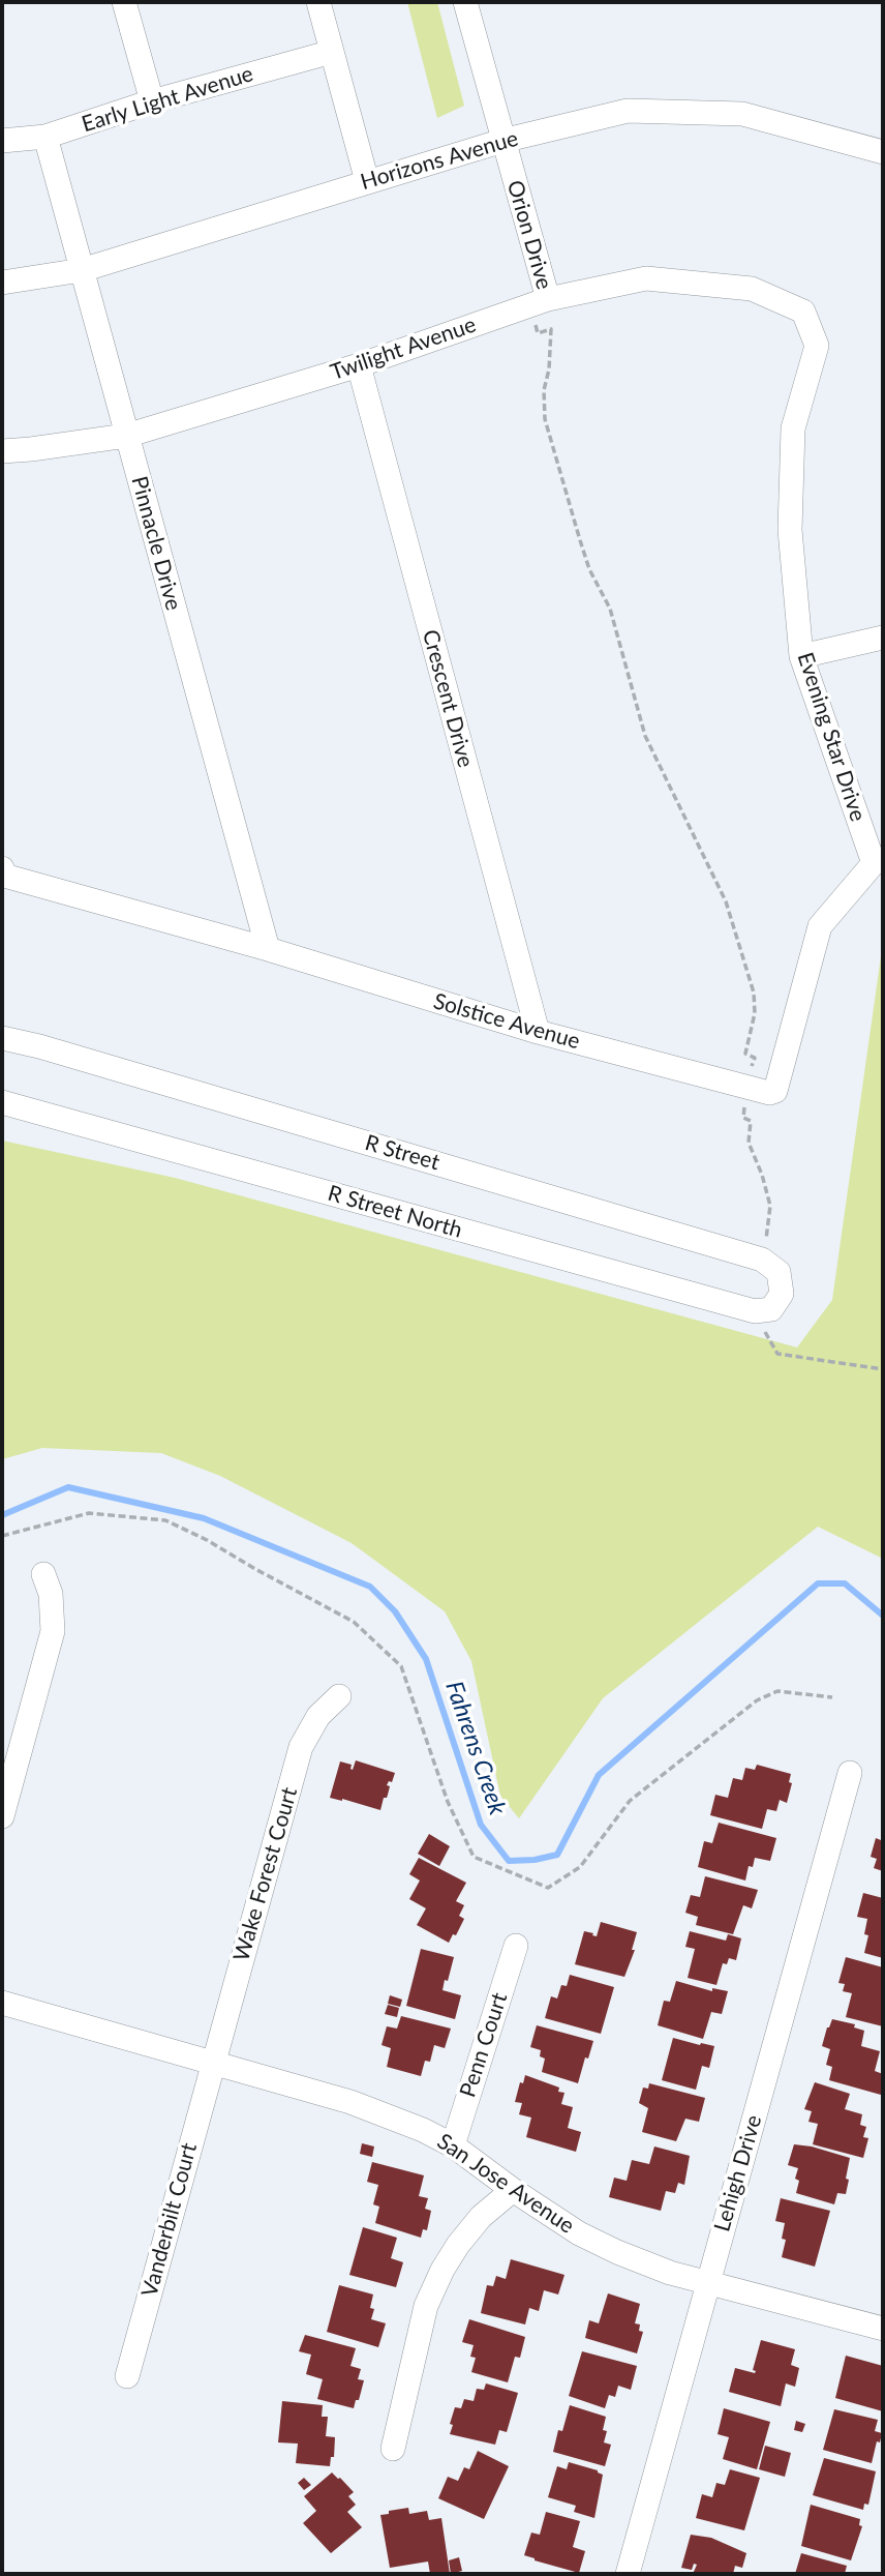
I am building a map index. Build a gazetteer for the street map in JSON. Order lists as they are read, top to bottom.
{
  "streets": {
    "street": [
      "Early Light Avenue",
      "Horizons Avenue",
      "Orion Drive",
      "Twilight Avenue",
      "Pinnacle Drive",
      "Crescent Drive",
      "Evening Star Drive",
      "Solstice Avenue",
      "R Street",
      "R Street North",
      "Wake Forest Court",
      "Penn Court",
      "Lehigh Drive",
      "San Jose Avenue",
      "Vanderbilt Court"
    ]
  },
  "crossings": [
    ["Early Light Avenue", "Pinnacle Drive"],
    ["Horizons Avenue", "Orion Drive"],
    ["Horizons Avenue", "Pinnacle Drive"],
    ["Orion Drive", "Twilight Avenue"],
    ["Twilight Avenue", "Pinnacle Drive"],
    ["Twilight Avenue", "Crescent Drive"],
    ["Twilight Avenue", "Evening Star Drive"],
    ["Pinnacle Drive", "Solstice Avenue"],
    ["Crescent Drive", "Solstice Avenue"],
    ["Evening Star Drive", "Solstice Avenue"],
    ["Wake Forest Court", "San Jose Avenue"],
    ["Wake Forest Court", "Vanderbilt Court"],
    ["Penn Court", "San Jose Avenue"],
    ["Lehigh Drive", "San Jose Avenue"],
    ["San Jose Avenue", "Vanderbilt Court"]
  ],
  "water": ["Fahrens Creek"]
}
